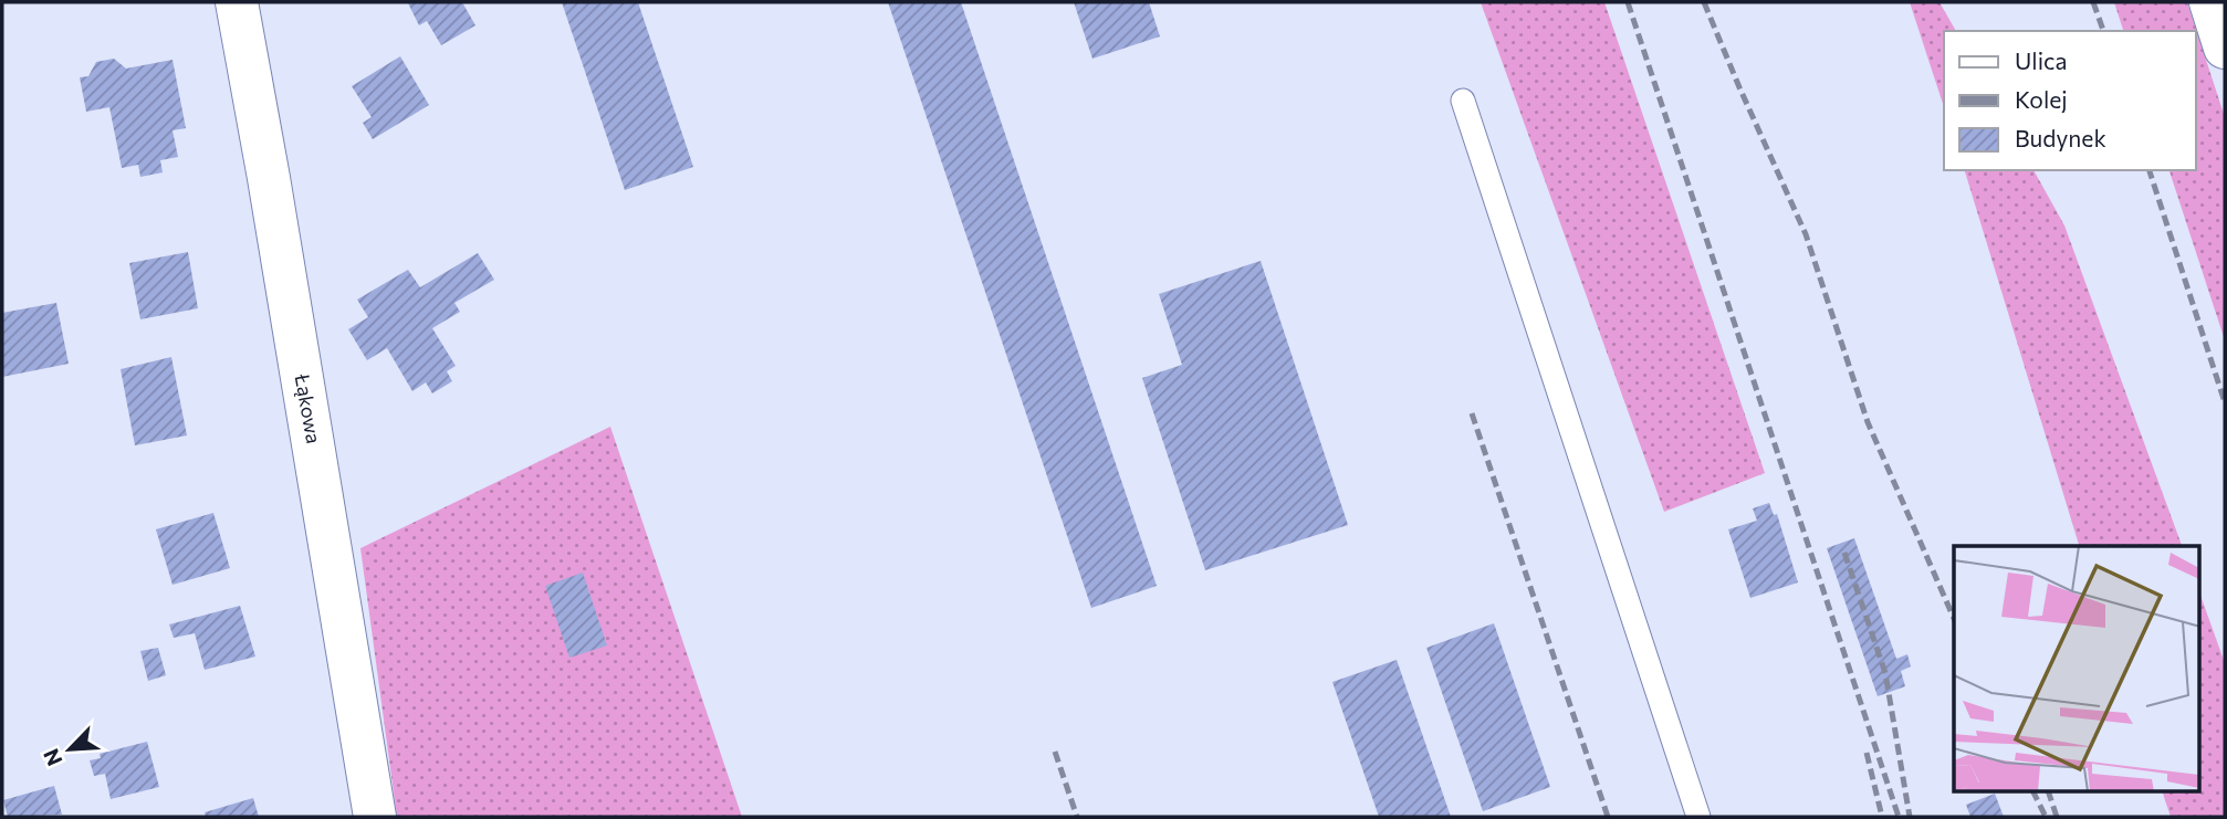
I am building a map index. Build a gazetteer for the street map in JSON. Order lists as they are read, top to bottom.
{
  "streets": {
    "street": ["Łąkowa"]
  },
  "legend": ["Ulica", "Kolej", "Budynek"],
  "north": "bottom left"
}
